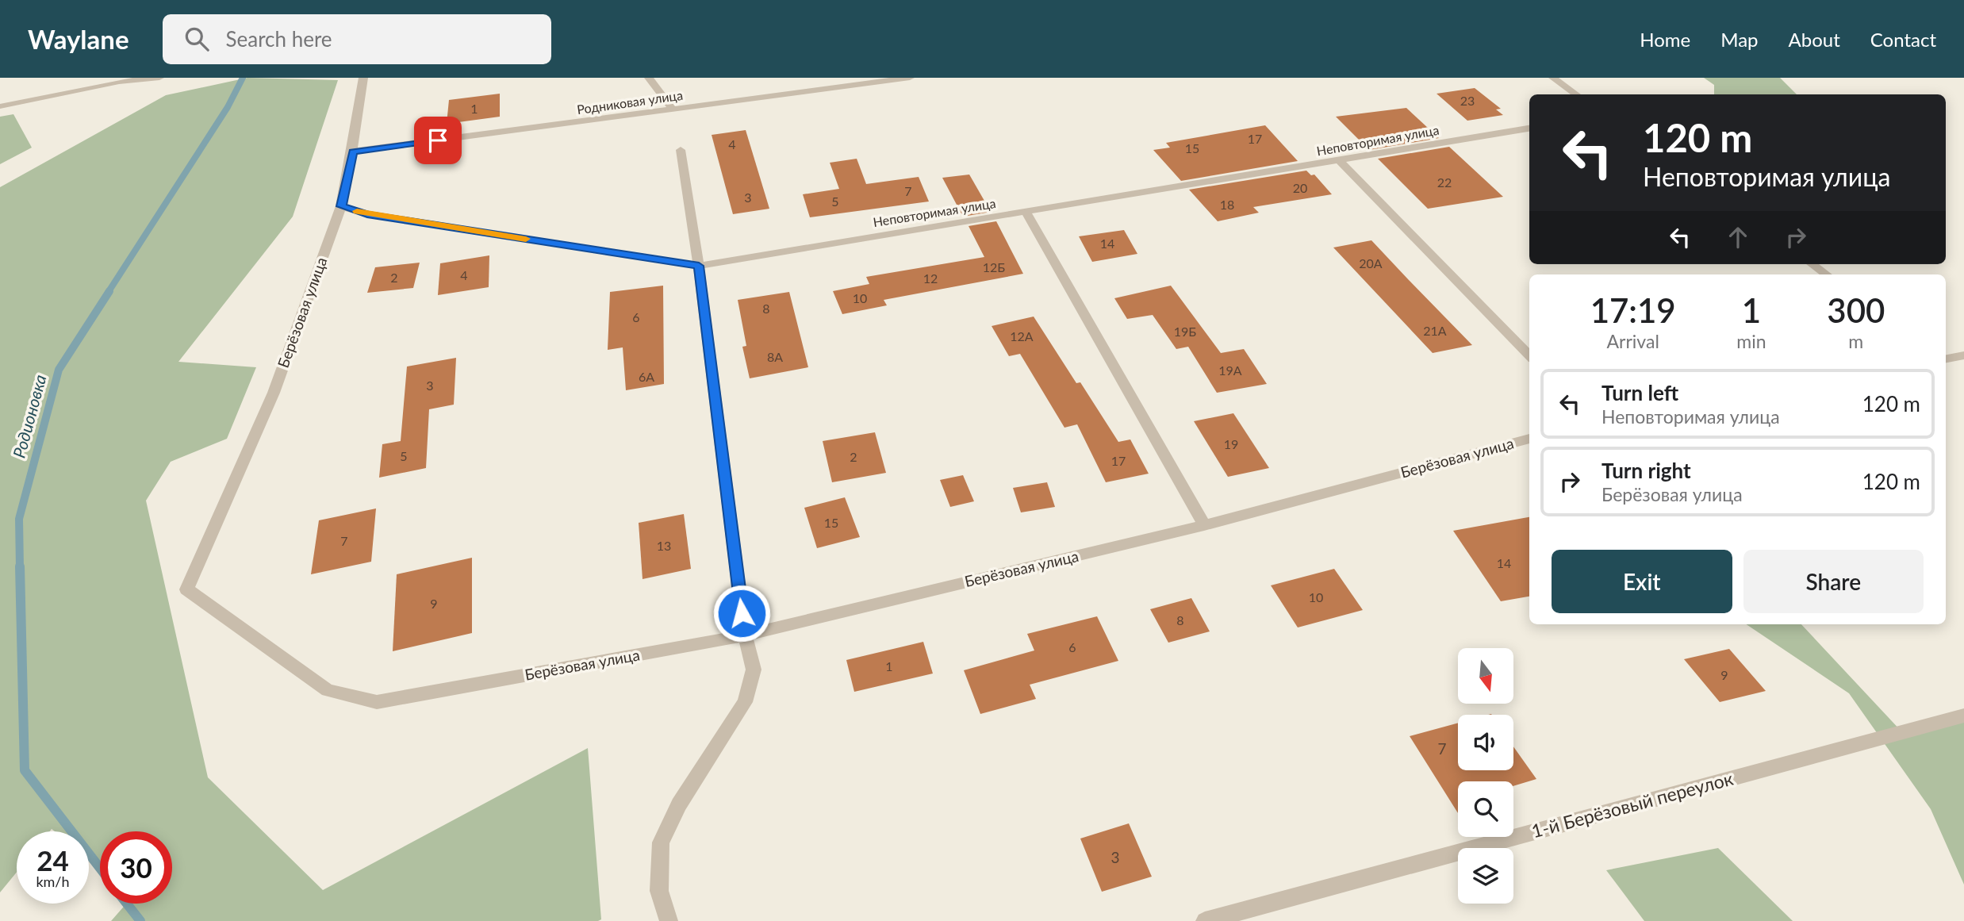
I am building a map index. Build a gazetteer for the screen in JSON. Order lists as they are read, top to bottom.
{
  "streets": {
    "street": [
      "Родниковая улица",
      "Неповторимая улица",
      "Берёзовая улица",
      "1-й Берёзовый переулок"
    ]
  },
  "crossings": [
    ["Родниковая улица", "Берёзовая улица"],
    ["Неповторимая улица", "Берёзовая улица"]
  ],
  "water": ["Родионовка"],
  "house_numbers": [
    "23",
    "1",
    "17",
    "4",
    "15",
    "22",
    "20",
    "7",
    "3",
    "5",
    "18",
    "14",
    "20А",
    "12Б",
    "4",
    "2",
    "12",
    "10",
    "8",
    "6",
    "21А",
    "19Б",
    "12А",
    "8А",
    "19А",
    "6А",
    "3",
    "19",
    "5",
    "2",
    "17",
    "15",
    "7",
    "13",
    "14",
    "10",
    "9",
    "8",
    "6",
    "1",
    "9",
    "7",
    "3"
  ],
  "north": "bottom",
  "page": {
    "header": "Waylane",
    "search": "Search here",
    "nav": [
      "Home",
      "Map",
      "About",
      "Contact"
    ],
    "turn": ["120 m", "Неповторимая улица"],
    "eta": [
      "17:19",
      "Arrival",
      "1",
      "min",
      "300",
      "m"
    ],
    "list": [
      {
        "name": "Turn left",
        "note": "Неповторимая улица",
        "value": "120 m"
      },
      {
        "name": "Turn right",
        "note": "Берёзовая улица",
        "value": "120 m"
      }
    ],
    "buttons": ["Exit", "Share"],
    "speed": "24 km/h",
    "limit": "30"
  }
}
